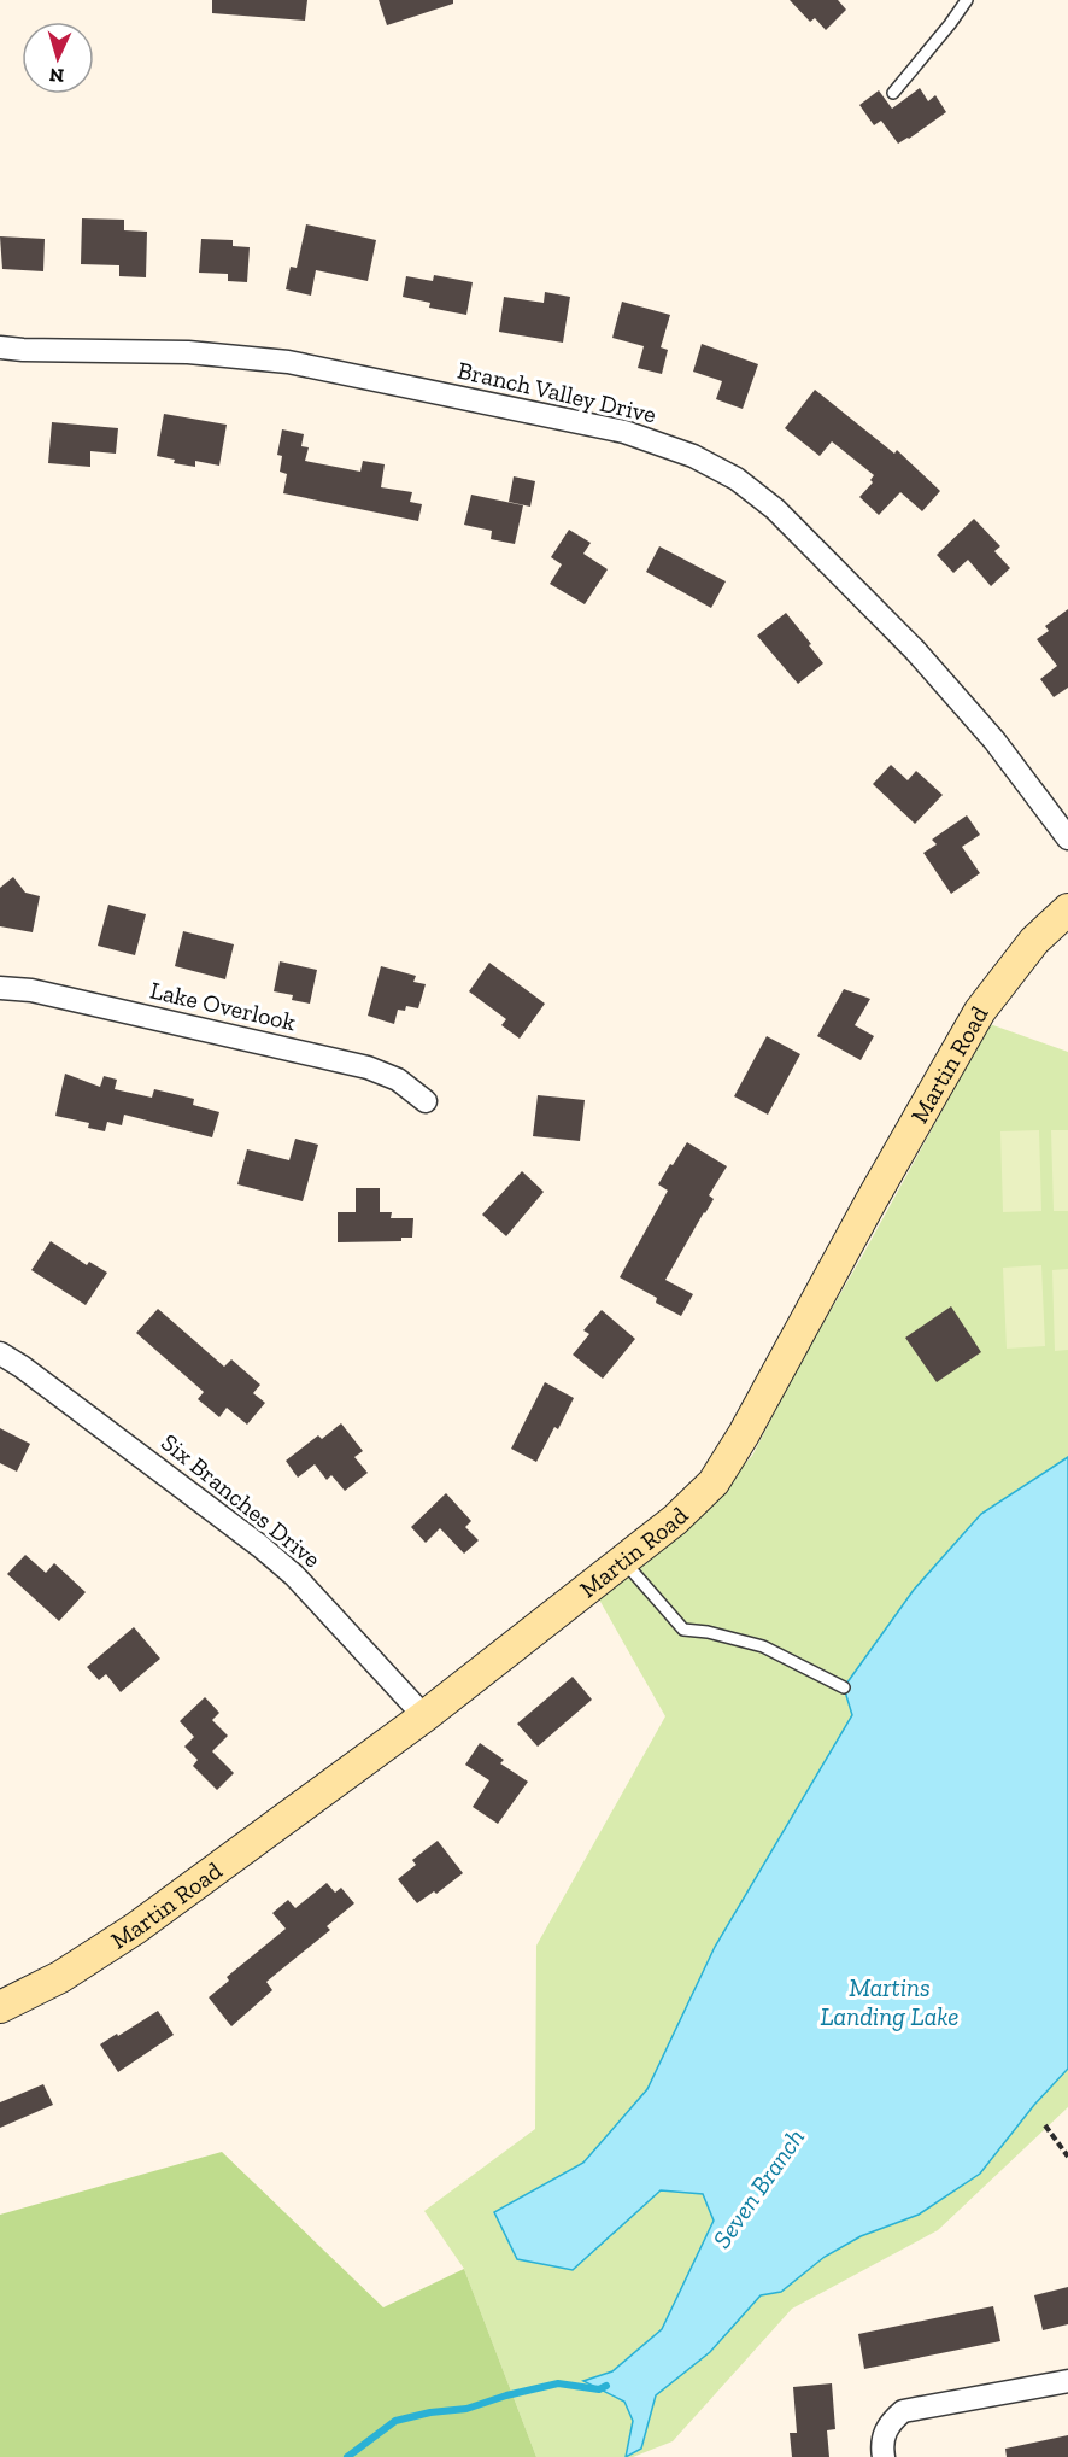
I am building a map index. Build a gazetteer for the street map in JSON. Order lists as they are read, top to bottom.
{
  "streets": {
    "street": [
      "Branch Valley Drive",
      "Lake Overlook",
      "Martin Road",
      "Six Branches Drive"
    ]
  },
  "crossings": [
    ["Martin Road", "Six Branches Drive"]
  ],
  "water": ["Martins Landing Lake", "Seven Branch"],
  "north": "bottom"
}
